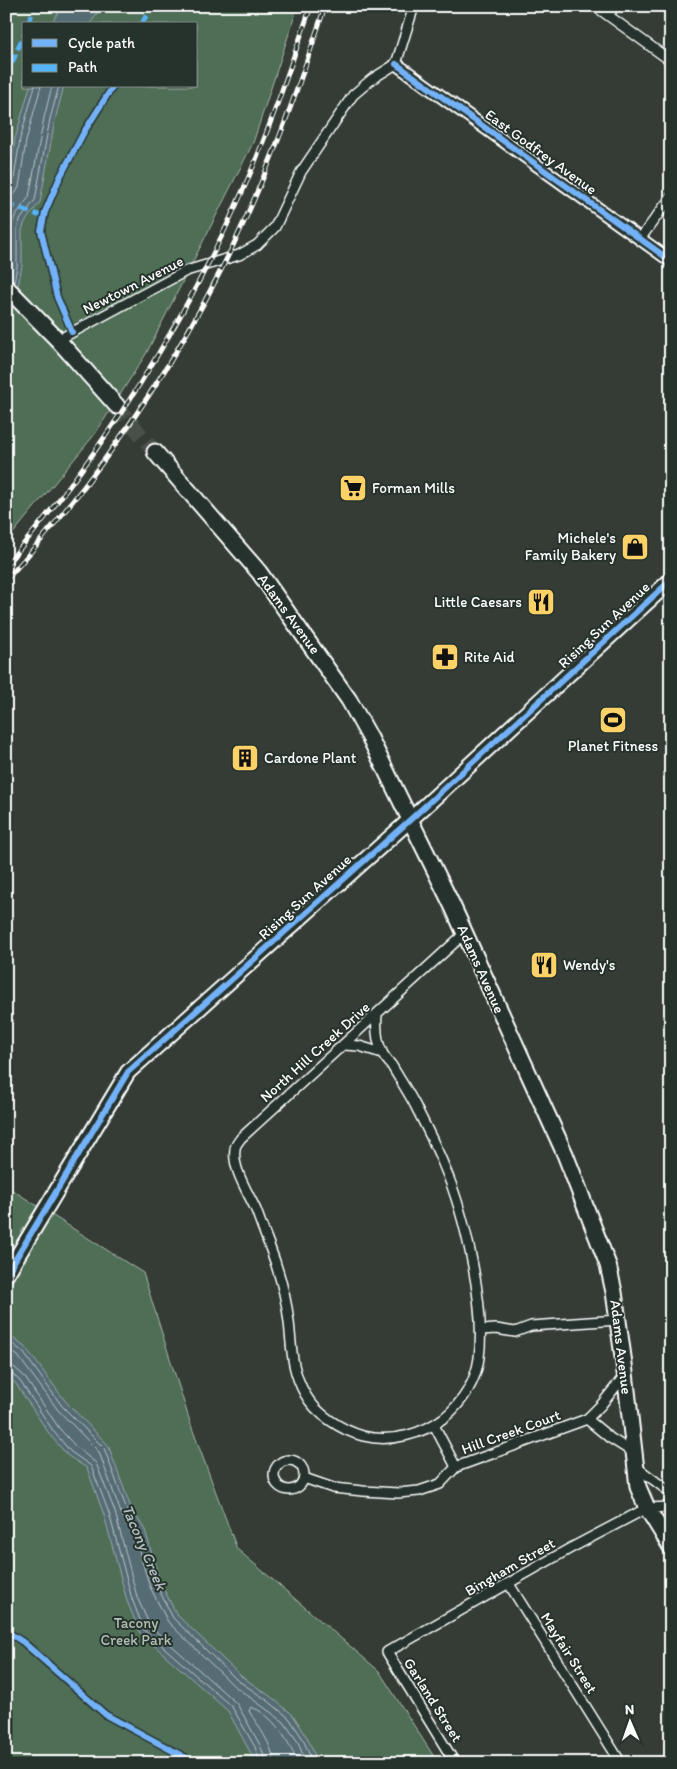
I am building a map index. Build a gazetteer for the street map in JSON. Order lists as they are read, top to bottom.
{
  "streets": {
    "highway": ["Adams Avenue"],
    "main road": ["Rising Sun Avenue"],
    "street": [
      "East Godfrey Avenue",
      "Newtown Avenue",
      "North Hill Creek Drive",
      "Hill Creek Court",
      "Bingham Street",
      "Mayfair Street",
      "Garland Street"
    ]
  },
  "crossings": [
    ["East Godfrey Avenue", "Newtown Avenue"],
    ["Adams Avenue", "Rising Sun Avenue"],
    ["Adams Avenue", "North Hill Creek Drive"],
    ["Adams Avenue", "Hill Creek Court"],
    ["Adams Avenue", "Bingham Street"],
    ["Bingham Street", "Mayfair Street"],
    ["Bingham Street", "Garland Street"]
  ],
  "water": ["Tacony Creek"],
  "parks": ["Tacony Creek Park"],
  "places": {
    "supermarket": ["Forman Mills"],
    "shop": ["Michele's Family Bakery"],
    "restaurant": ["Little Caesars", "Wendy's"],
    "pharmacy": ["Rite Aid"],
    "sports": ["Planet Fitness"],
    "building": ["Cardone Plant"]
  },
  "legend": ["Cycle path", "Path"],
  "north": "top"
}
